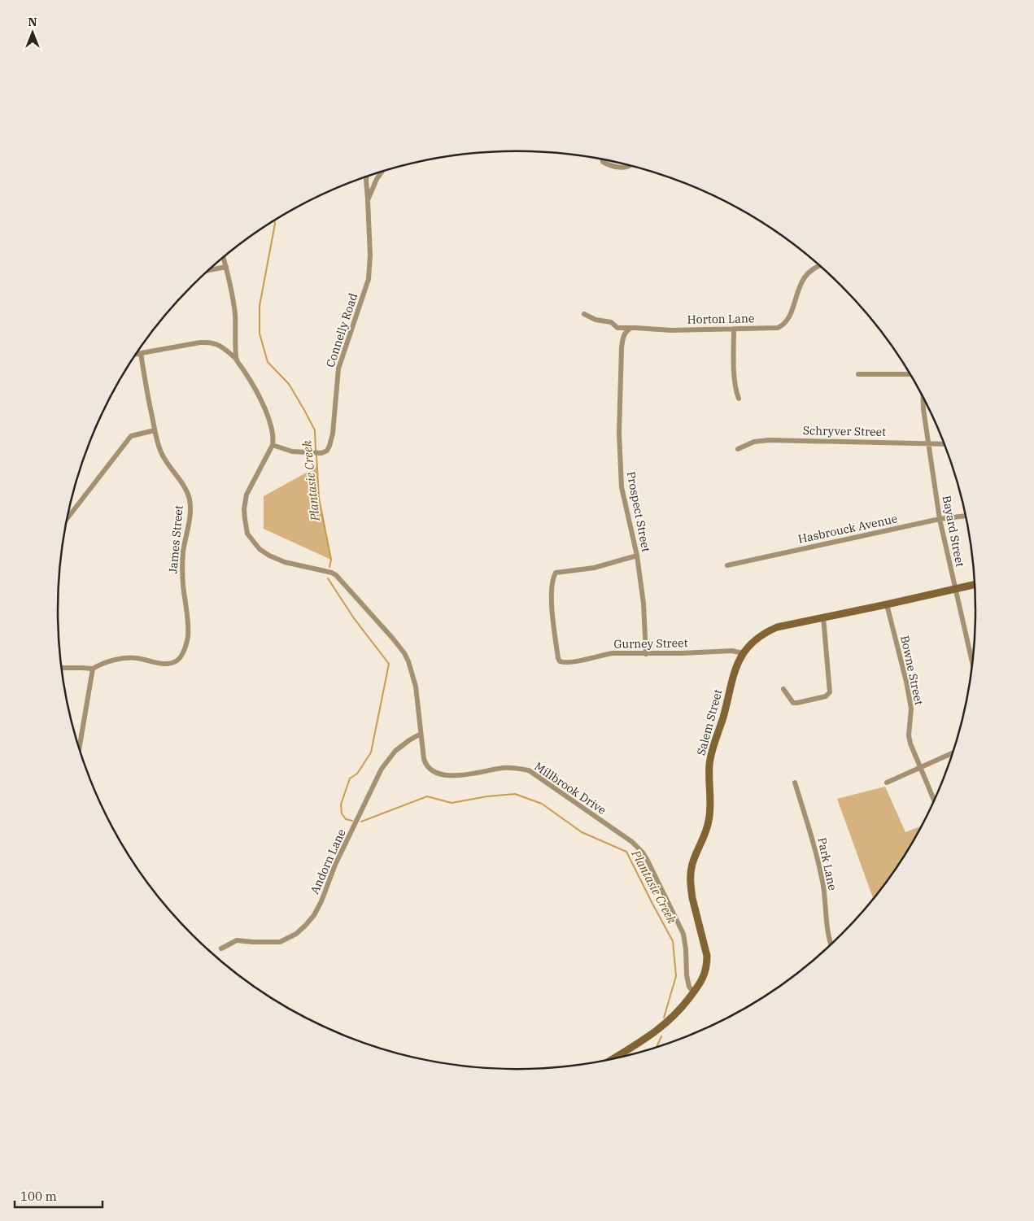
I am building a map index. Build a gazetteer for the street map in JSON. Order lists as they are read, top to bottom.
{
  "streets": {
    "street": [
      "Horton Lane",
      "Connelly Road",
      "Schryver Street",
      "Prospect Street",
      "Hasbrouck Avenue",
      "Bayard Street",
      "James Street",
      "Gurney Street",
      "Bowne Street",
      "Salem Street",
      "Millbrook Drive",
      "Andorn Lane",
      "Park Lane"
    ]
  },
  "crossings": [
    ["Horton Lane", "Prospect Street"],
    ["Connelly Road", "Millbrook Drive"],
    ["Schryver Street", "Bayard Street"],
    ["Prospect Street", "Gurney Street"],
    ["Hasbrouck Avenue", "Bayard Street"],
    ["Bayard Street", "Salem Street"],
    ["Gurney Street", "Salem Street"],
    ["Bowne Street", "Salem Street"],
    ["Salem Street", "Millbrook Drive"],
    ["Millbrook Drive", "Andorn Lane"]
  ],
  "water": ["Plantasie Creek"],
  "scale_bar": "100 m",
  "north": "top"
}
